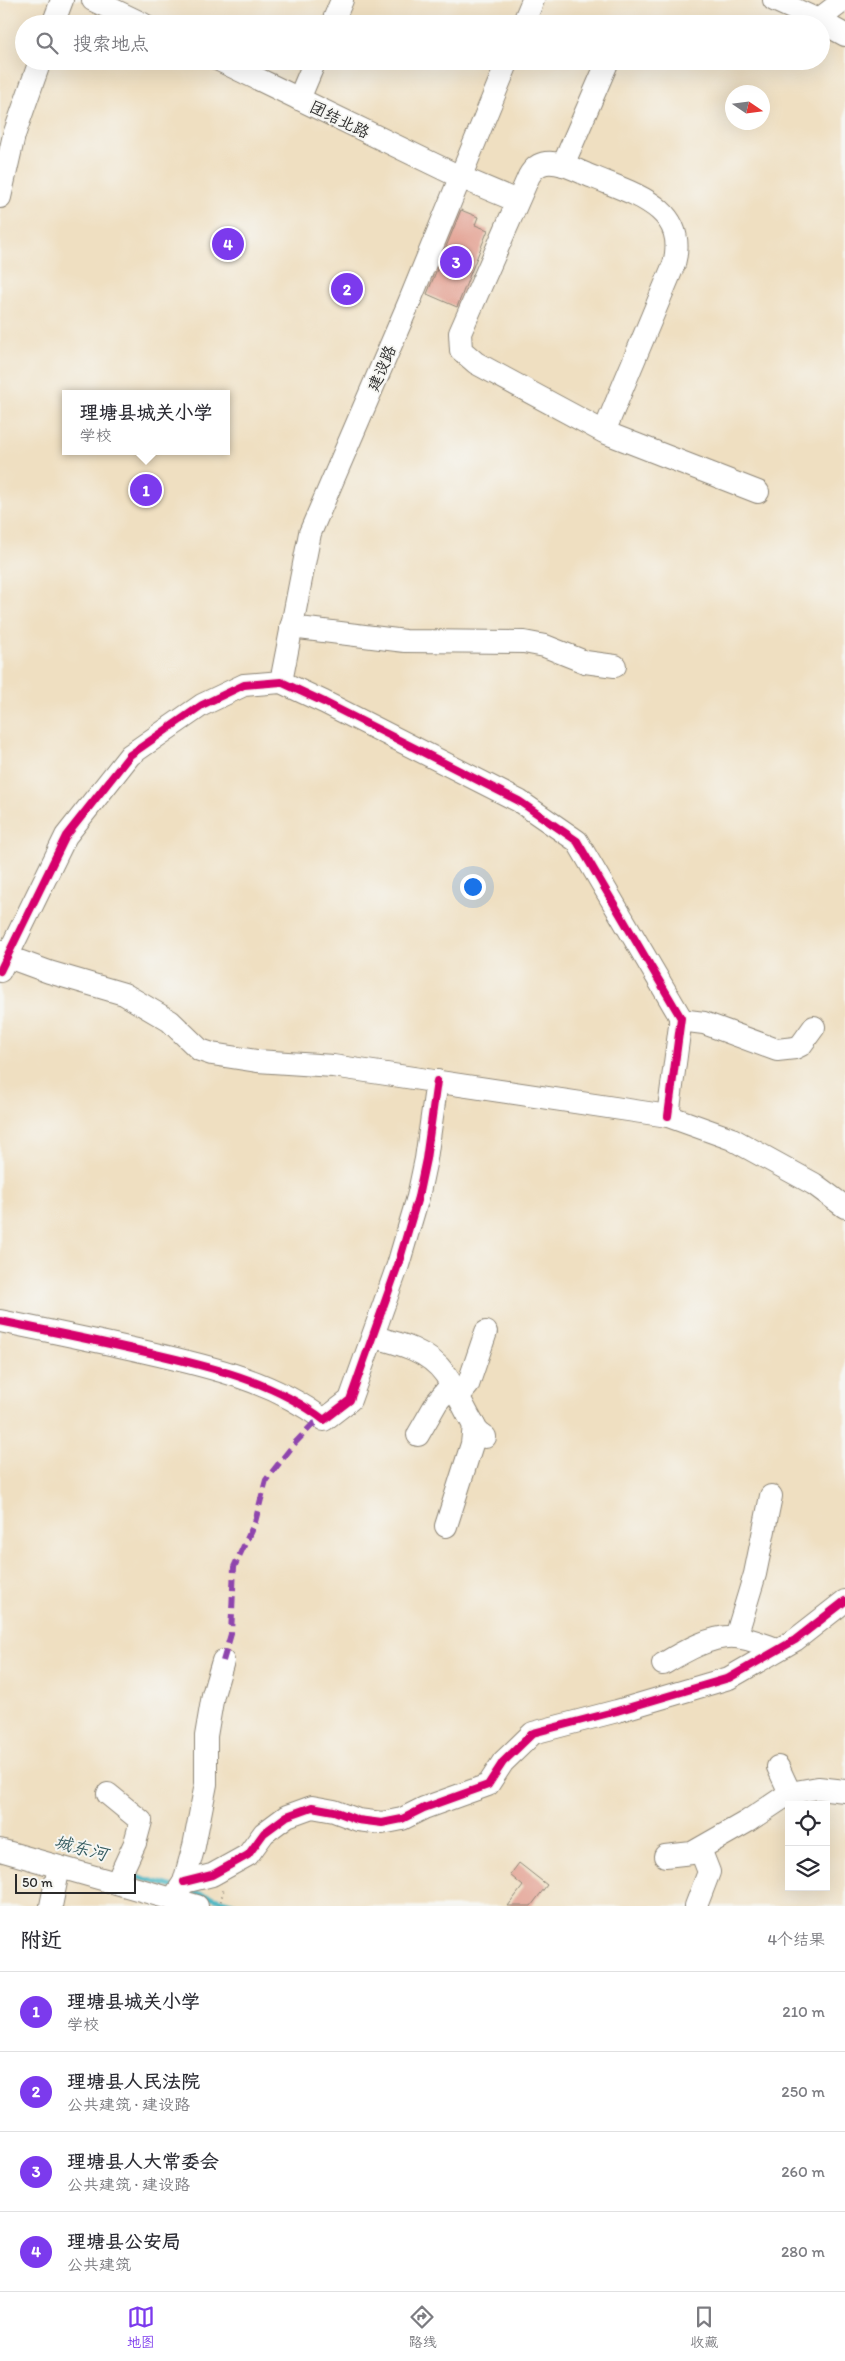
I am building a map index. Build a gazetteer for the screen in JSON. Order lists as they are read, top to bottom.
{
  "streets": {
    "street": ["团结北路", "建设路"]
  },
  "crossings": [
    ["团结北路", "建设路"]
  ],
  "water": ["城东河"],
  "scale_bar": "50 m",
  "north": "right",
  "page": {
    "search": "搜索地点",
    "pins": [
      "4",
      "3",
      "2",
      "1"
    ],
    "popup": ["理塘县城关小学", "学校"],
    "scale": "50 m",
    "heading": ["附近", "4个结果"],
    "list": [
      {
        "mark": "1",
        "name": "理塘县城关小学",
        "note": "学校",
        "value": "210 m"
      },
      {
        "mark": "2",
        "name": "理塘县人民法院",
        "note": "公共建筑 · 建设路",
        "value": "250 m"
      },
      {
        "mark": "3",
        "name": "理塘县人大常委会",
        "note": "公共建筑 · 建设路",
        "value": "260 m"
      },
      {
        "mark": "4",
        "name": "理塘县公安局",
        "note": "公共建筑",
        "value": "280 m"
      }
    ],
    "nav": ["地图", "路线", "收藏"]
  }
}
